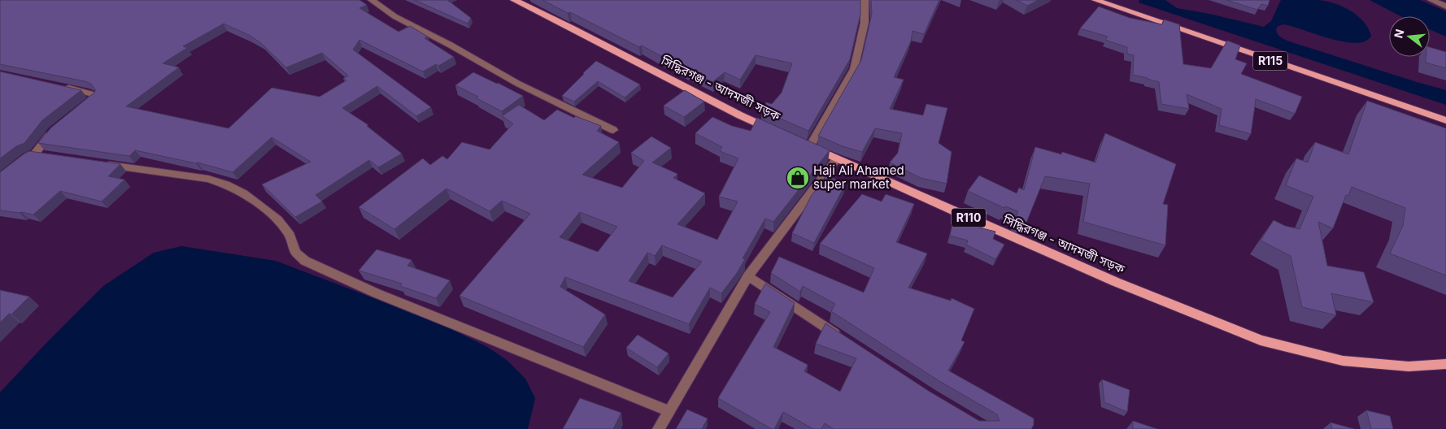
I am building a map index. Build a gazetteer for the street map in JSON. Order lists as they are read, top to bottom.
{
  "streets": {
    "main road": ["R115", "সিদ্ধিরগঞ্জ - আদমজী সড়ক", "R110"]
  },
  "places": {
    "shop": ["Haji Ali Ahamed super market"]
  },
  "north": "left"
}
